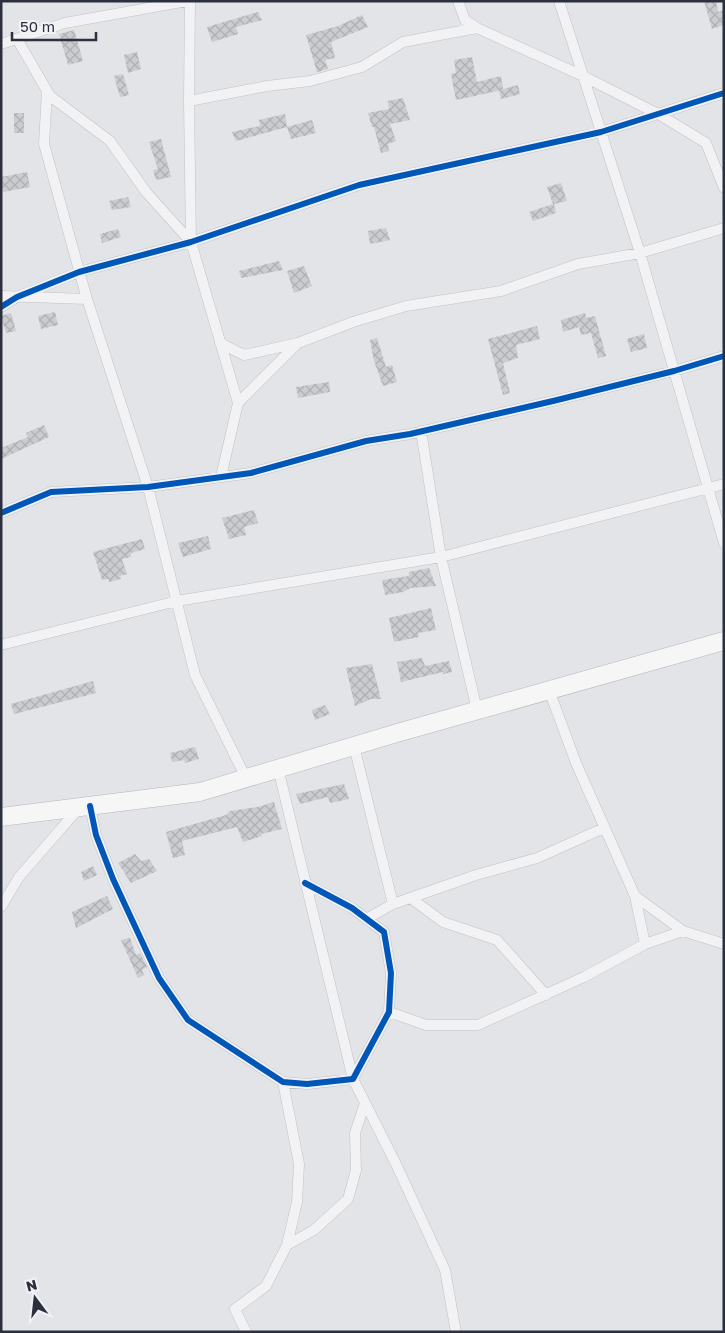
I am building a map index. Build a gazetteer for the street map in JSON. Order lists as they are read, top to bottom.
{
  "scale_bar": "50 m",
  "north": "top"
}
